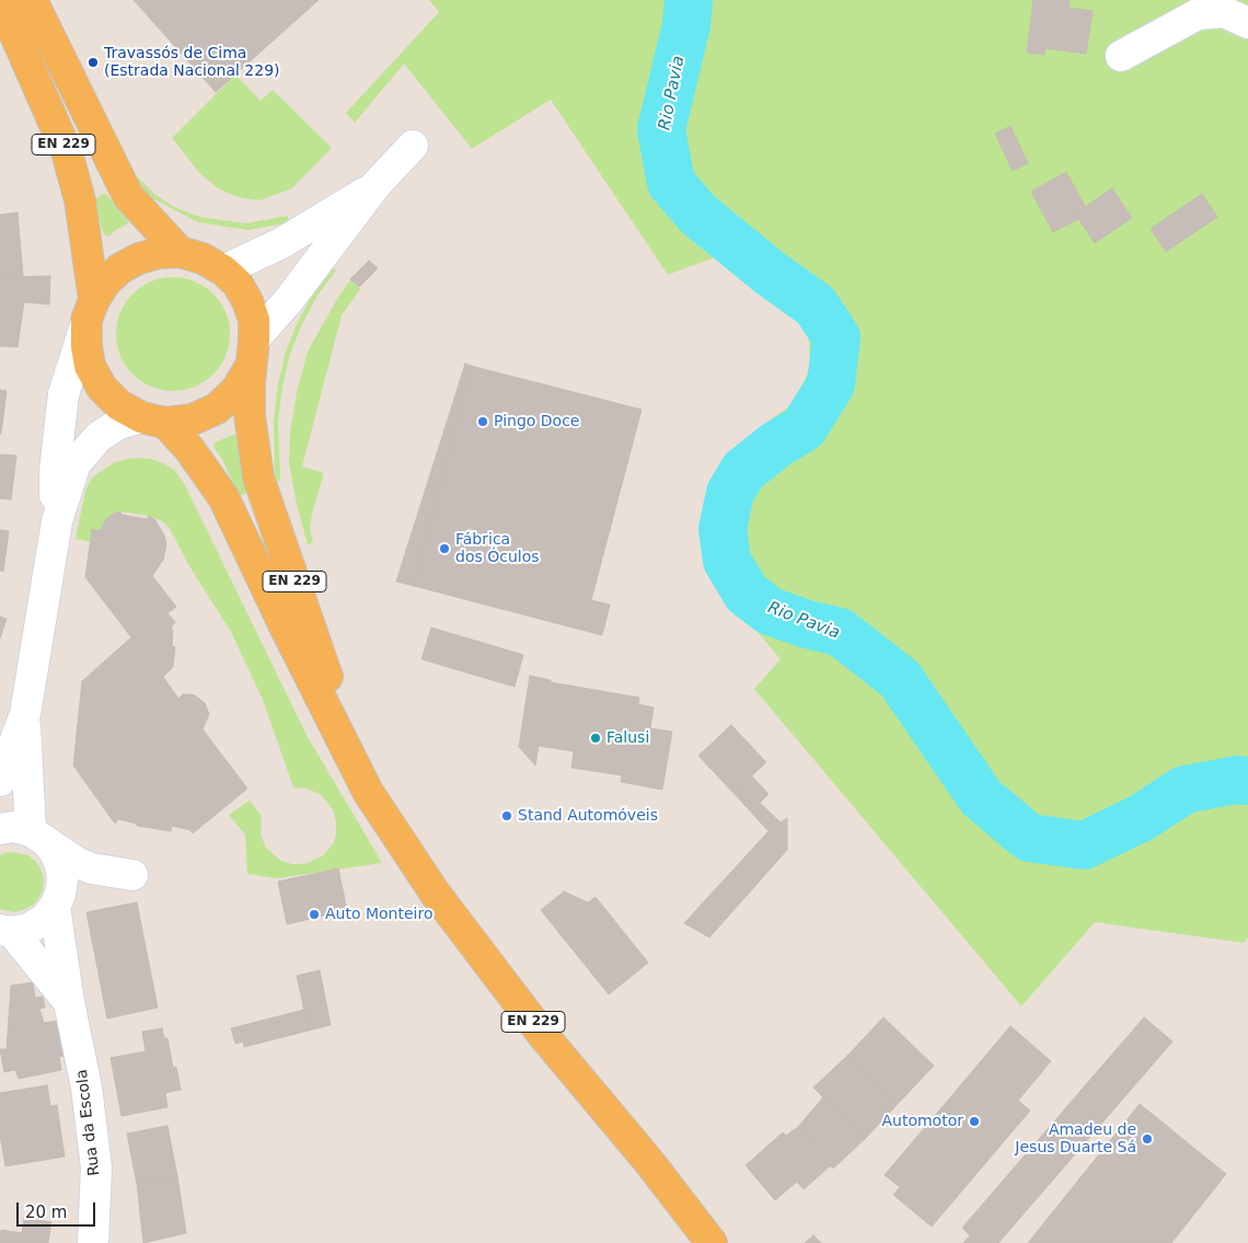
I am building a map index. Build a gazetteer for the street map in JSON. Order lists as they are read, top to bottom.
{
  "streets": {
    "main road": ["EN 229"],
    "street": ["Rua da Escola"]
  },
  "water": ["Rio Pavia"],
  "places": [
    "Travassós de Cima (Estrada Nacional 229)",
    "Pingo Doce",
    "Fábrica dos Óculos",
    "Falusi",
    "Stand Automóveis",
    "Auto Monteiro",
    "Automotor",
    "Amadeu de Jesus Duarte Sá"
  ],
  "scale_bar": "20 m"
}
